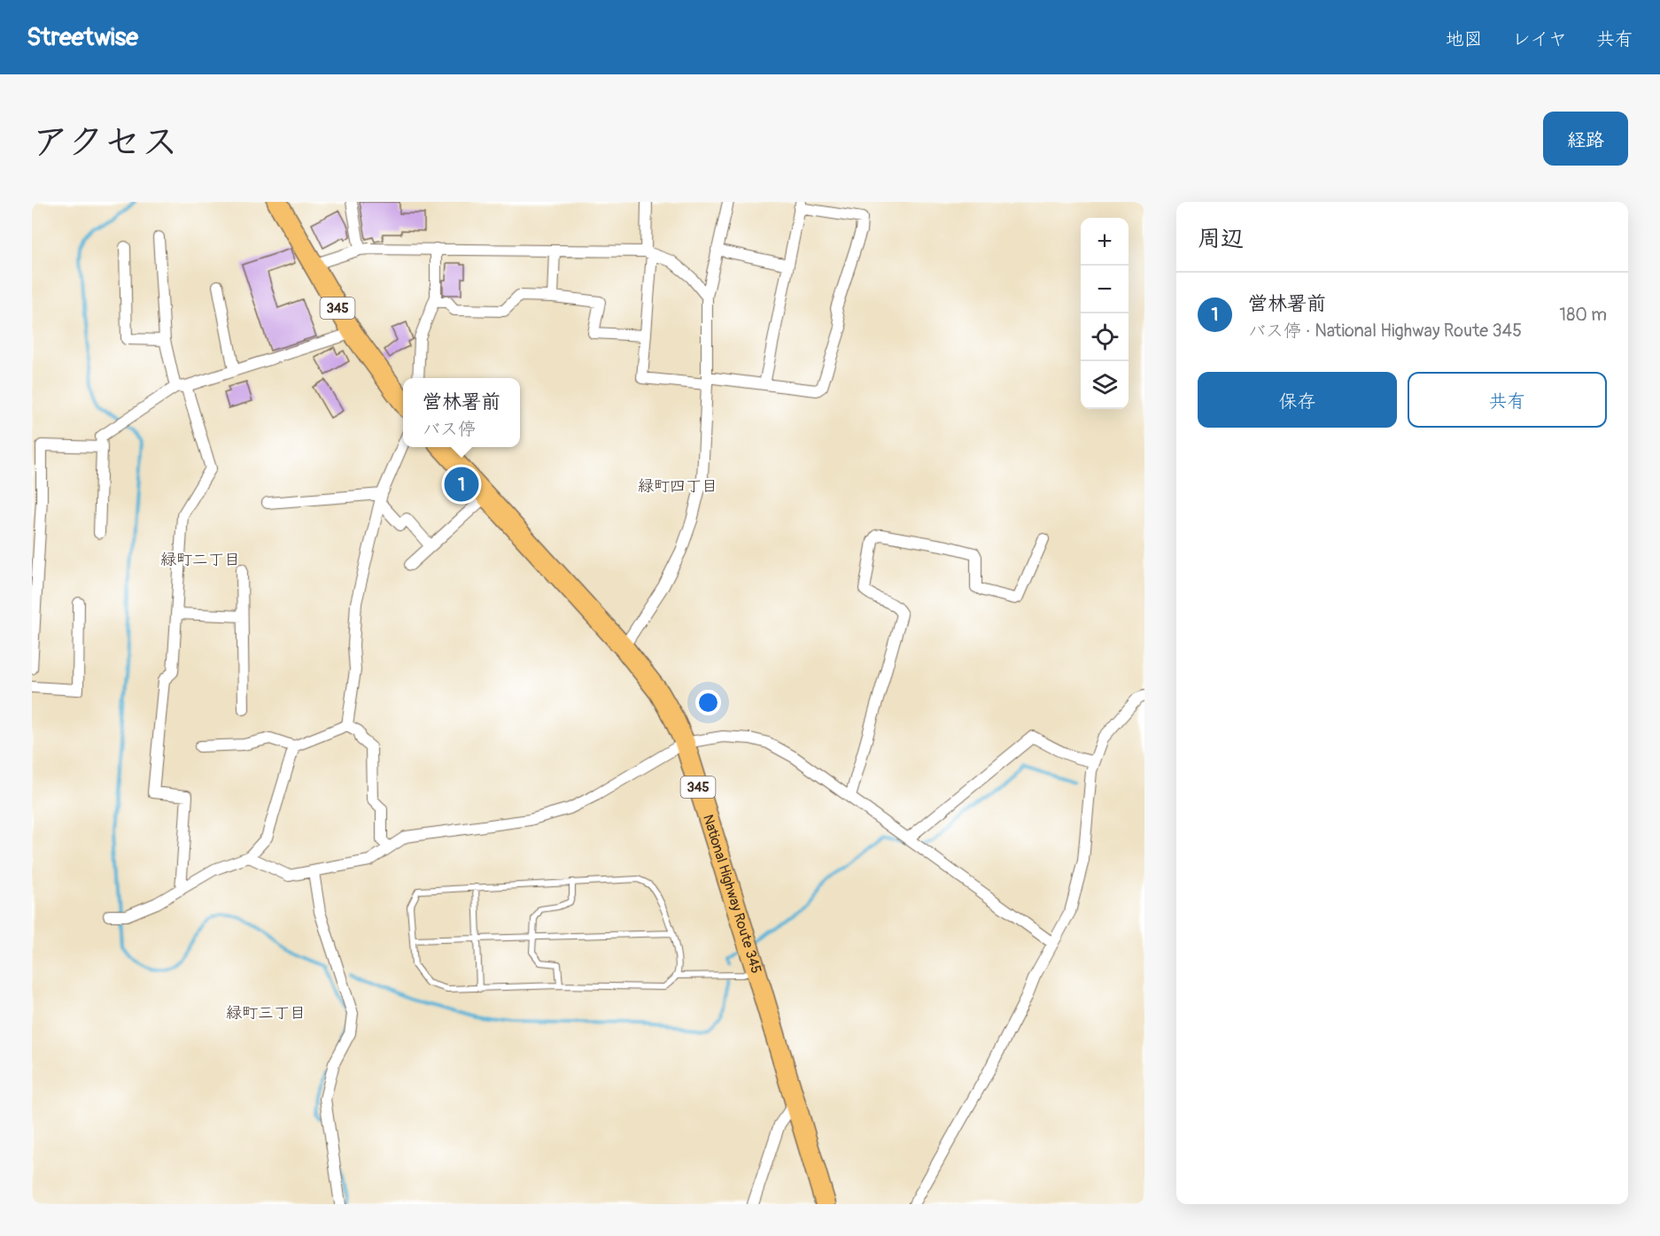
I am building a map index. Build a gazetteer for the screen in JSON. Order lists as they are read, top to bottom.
{
  "streets": {
    "highway": ["345", "National Highway Route 345"]
  },
  "districts": ["緑町四丁目", "緑町二丁目", "緑町三丁目"],
  "page": {
    "header": "Streetwise",
    "nav": ["地図", "レイヤ", "共有"],
    "title": "アクセス",
    "buttons": [
      "経路",
      ["保存", "共有"]
    ],
    "heading": "周辺",
    "map_buttons": ["+", "−"],
    "list": [
      {
        "mark": "1",
        "name": "営林署前",
        "note": "バス停 · National Highway Route 345",
        "value": "180 m"
      }
    ],
    "popup": ["営林署前", "バス停"],
    "pins": "1"
  }
}
